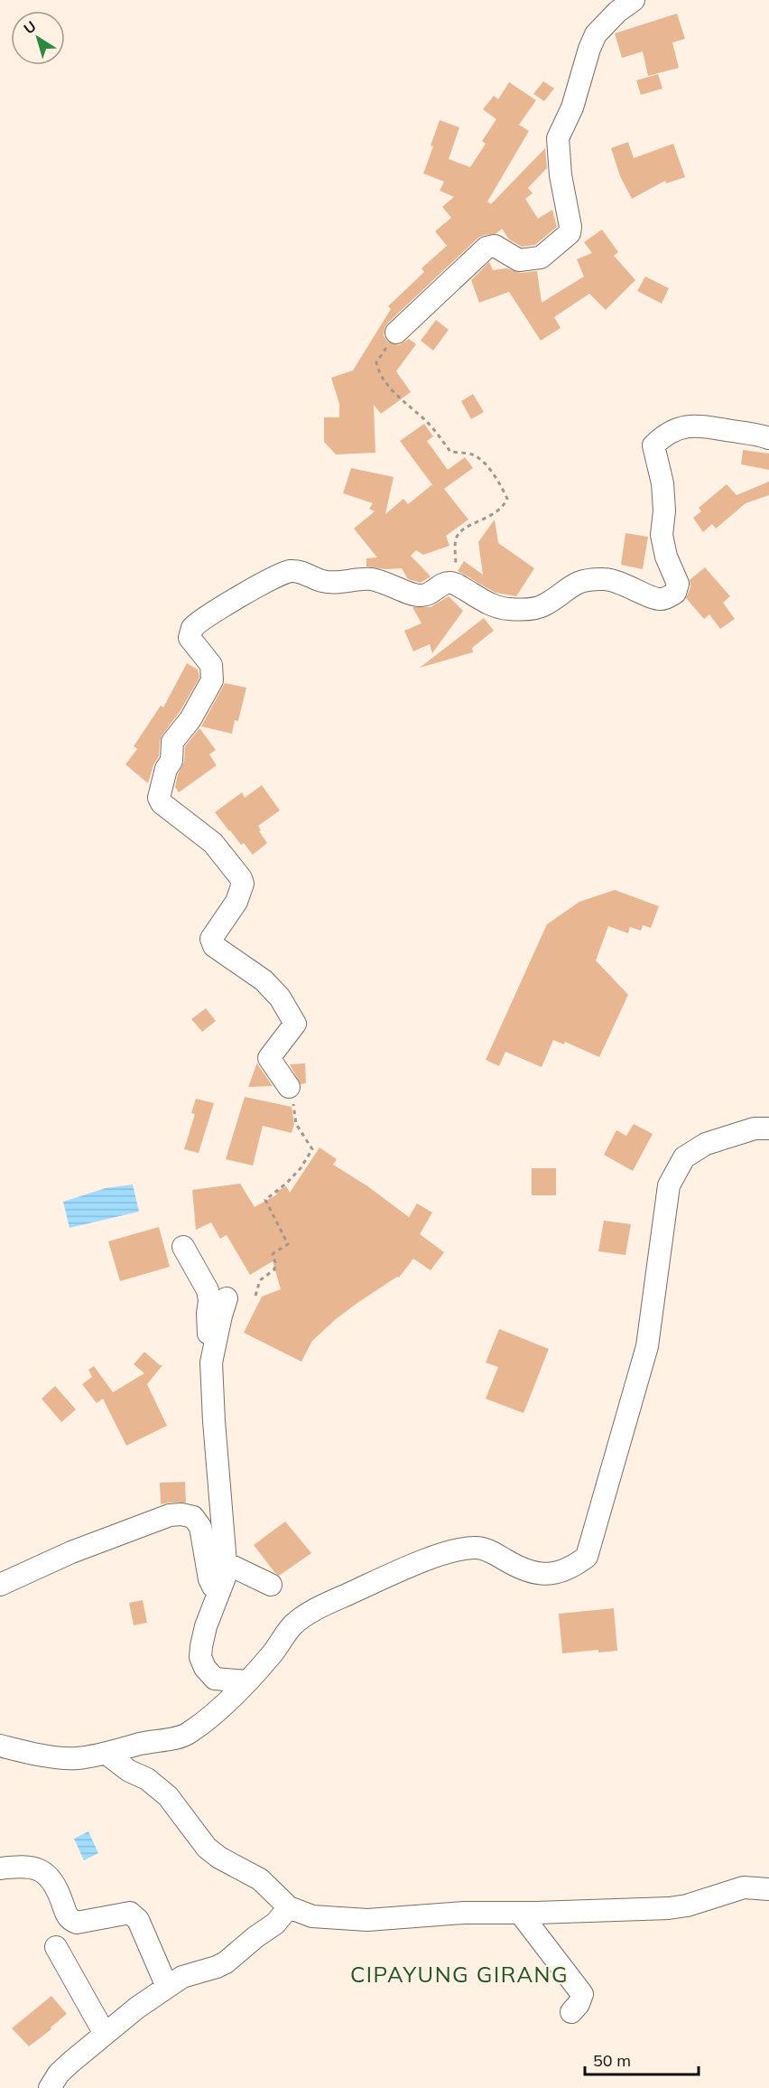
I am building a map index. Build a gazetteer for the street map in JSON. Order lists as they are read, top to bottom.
{
  "districts": ["CIPAYUNG GIRANG"],
  "scale_bar": "50 m",
  "north": "top left"
}
